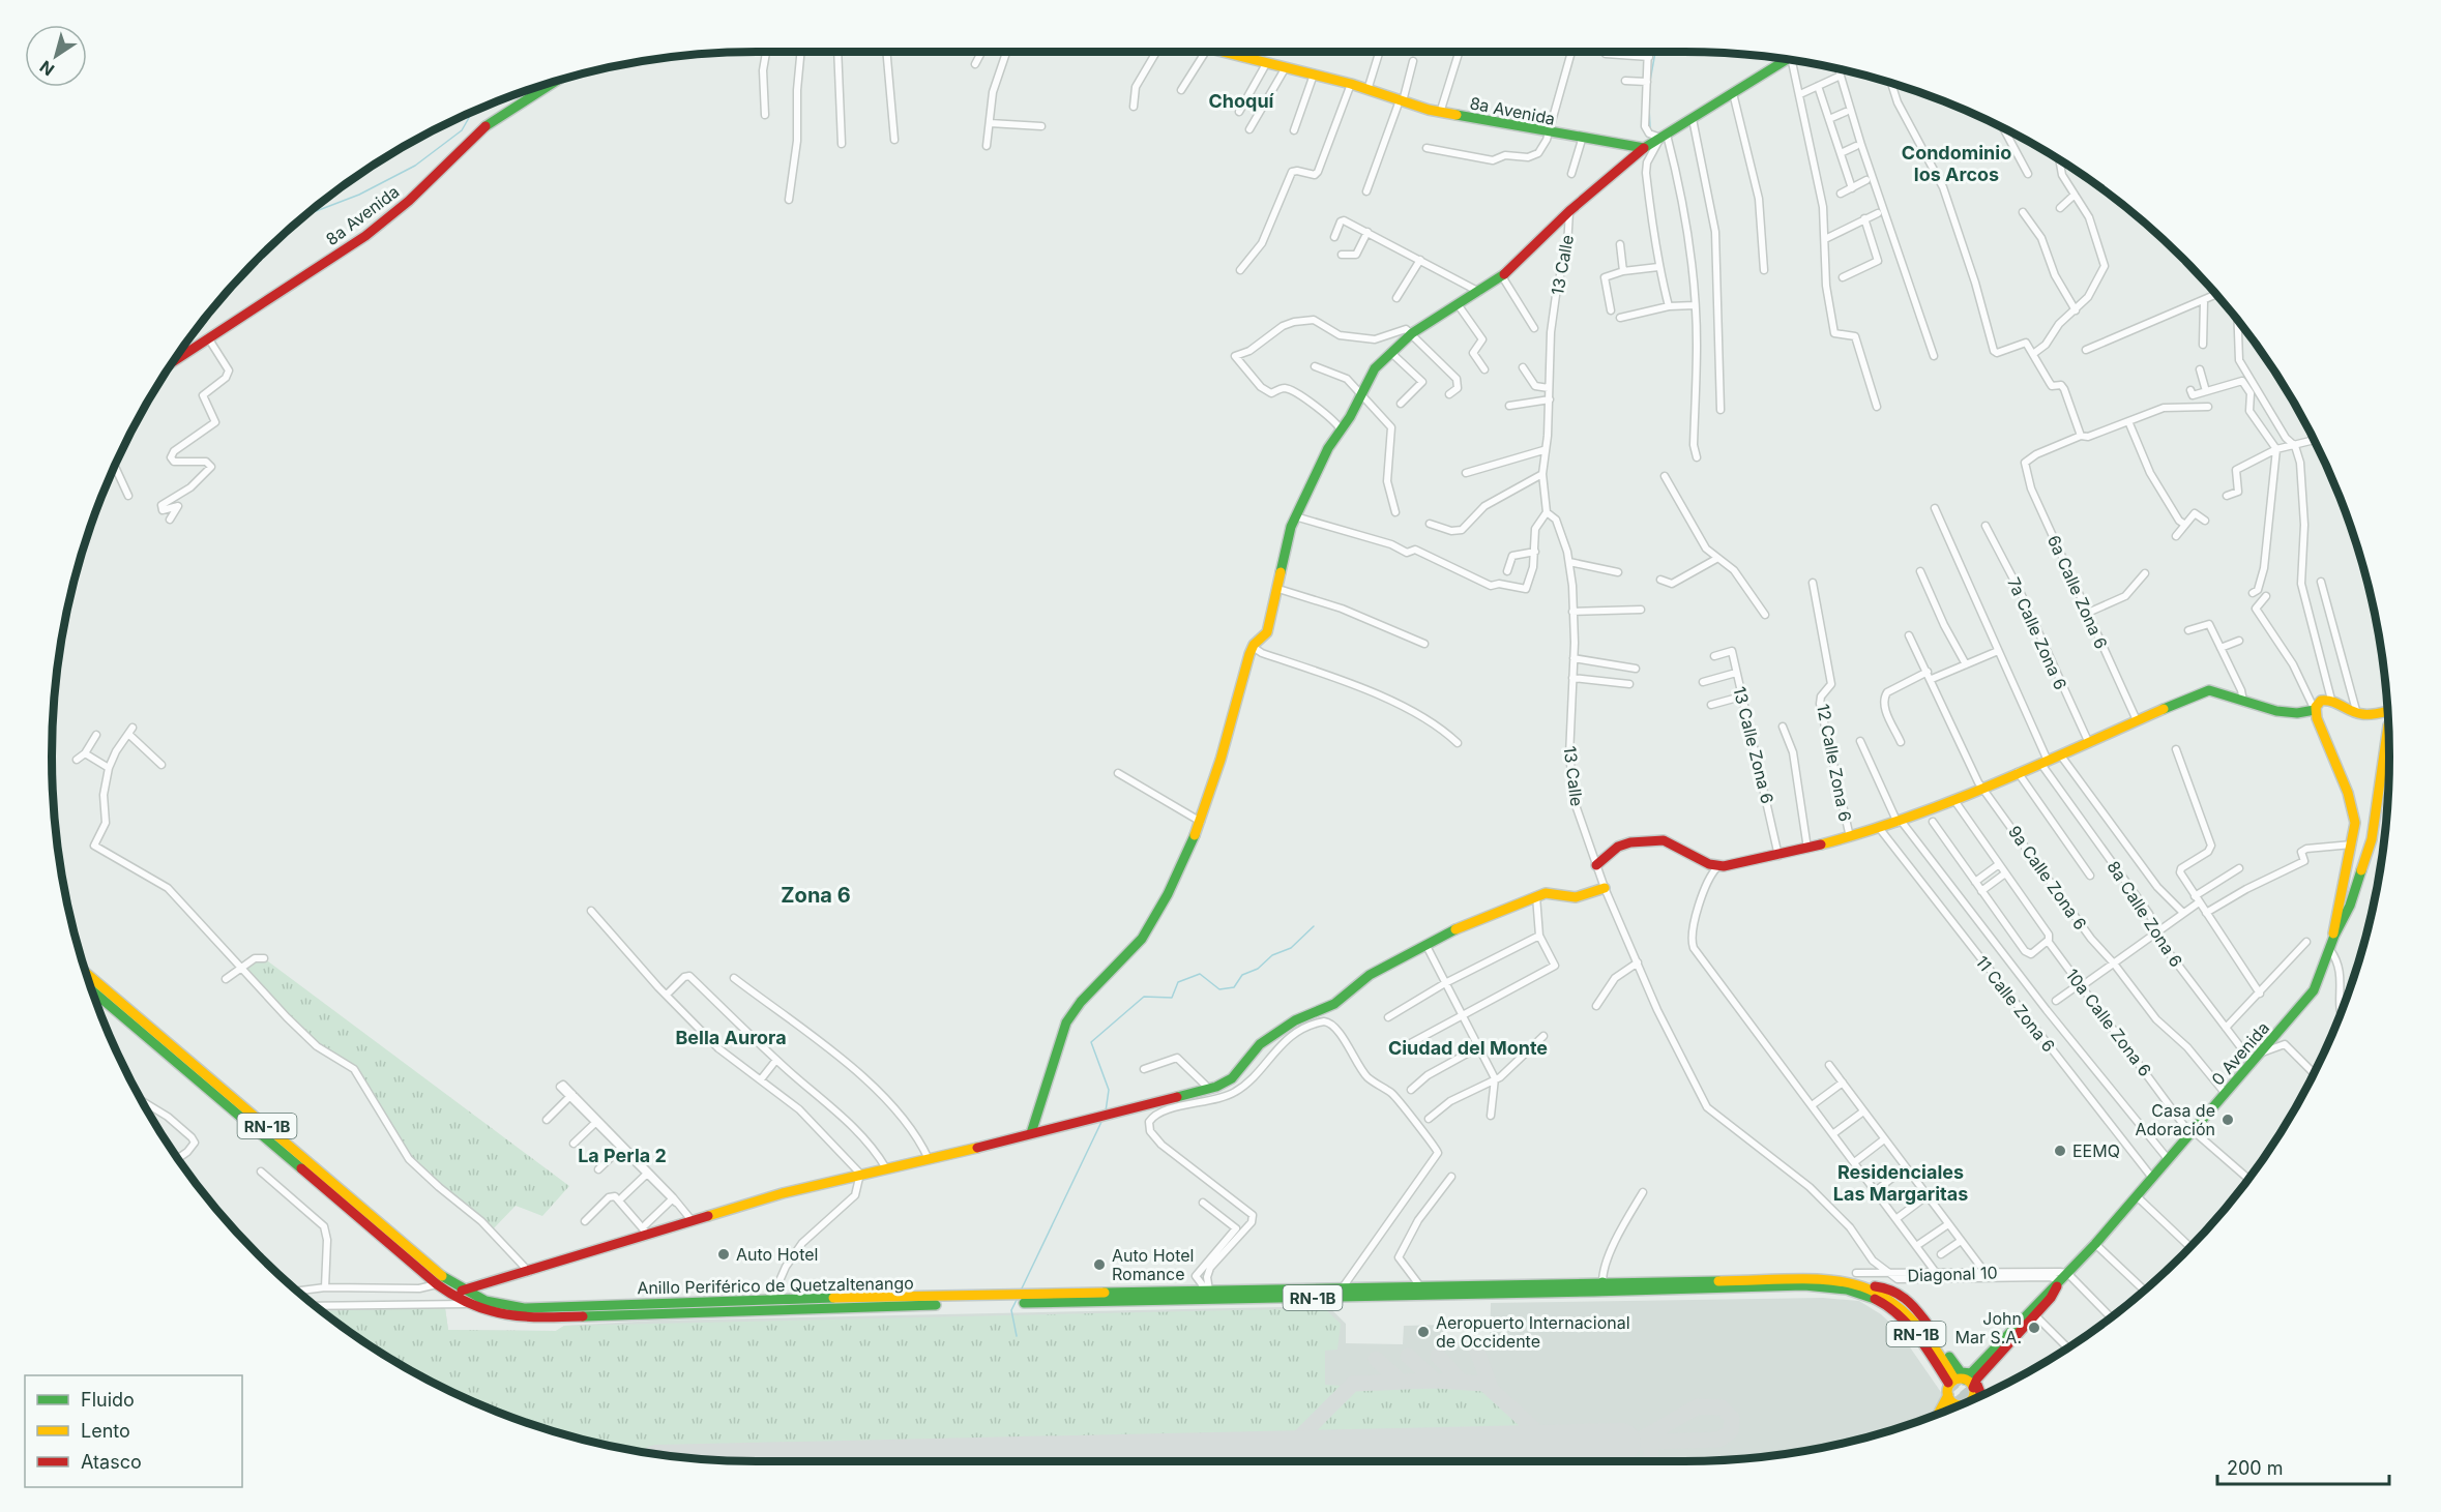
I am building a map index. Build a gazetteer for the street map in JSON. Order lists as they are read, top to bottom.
{
  "streets": {
    "main road": [
      "8a Avenida",
      "0 Avenida",
      "RN-1B",
      "Anillo Periférico de Quetzaltenango"
    ],
    "street": [
      "13 Calle",
      "6a Calle Zona 6",
      "7a Calle Zona 6",
      "13 Calle Zona 6",
      "12 Calle Zona 6",
      "9a Calle Zona 6",
      "8a Calle Zona 6",
      "11 Calle Zona 6",
      "10a Calle Zona 6",
      "Diagonal 10"
    ]
  },
  "crossings": [
    ["13 Calle", "Diagonal 10"],
    ["9a Calle Zona 6", "0 Avenida"],
    ["8a Calle Zona 6", "0 Avenida"],
    ["11 Calle Zona 6", "0 Avenida"],
    ["10a Calle Zona 6", "0 Avenida"],
    ["0 Avenida", "Diagonal 10"],
    ["RN-1B", "Anillo Periférico de Quetzaltenango"]
  ],
  "districts": [
    "Choquí",
    "Condominio los Arcos",
    "Zona 6",
    "Bella Aurora",
    "Ciudad del Monte",
    "La Perla 2",
    "Residenciales Las Margaritas"
  ],
  "places": [
    "Casa de Adoración",
    "EEMQ",
    "Auto Hotel",
    "Auto Hotel Romance",
    "John Mar S.A.",
    "Aeropuerto Internacional de Occidente"
  ],
  "legend": ["Fluido", "Lento", "Atasco"],
  "scale_bar": "200 m",
  "north": "bottom left"
}
